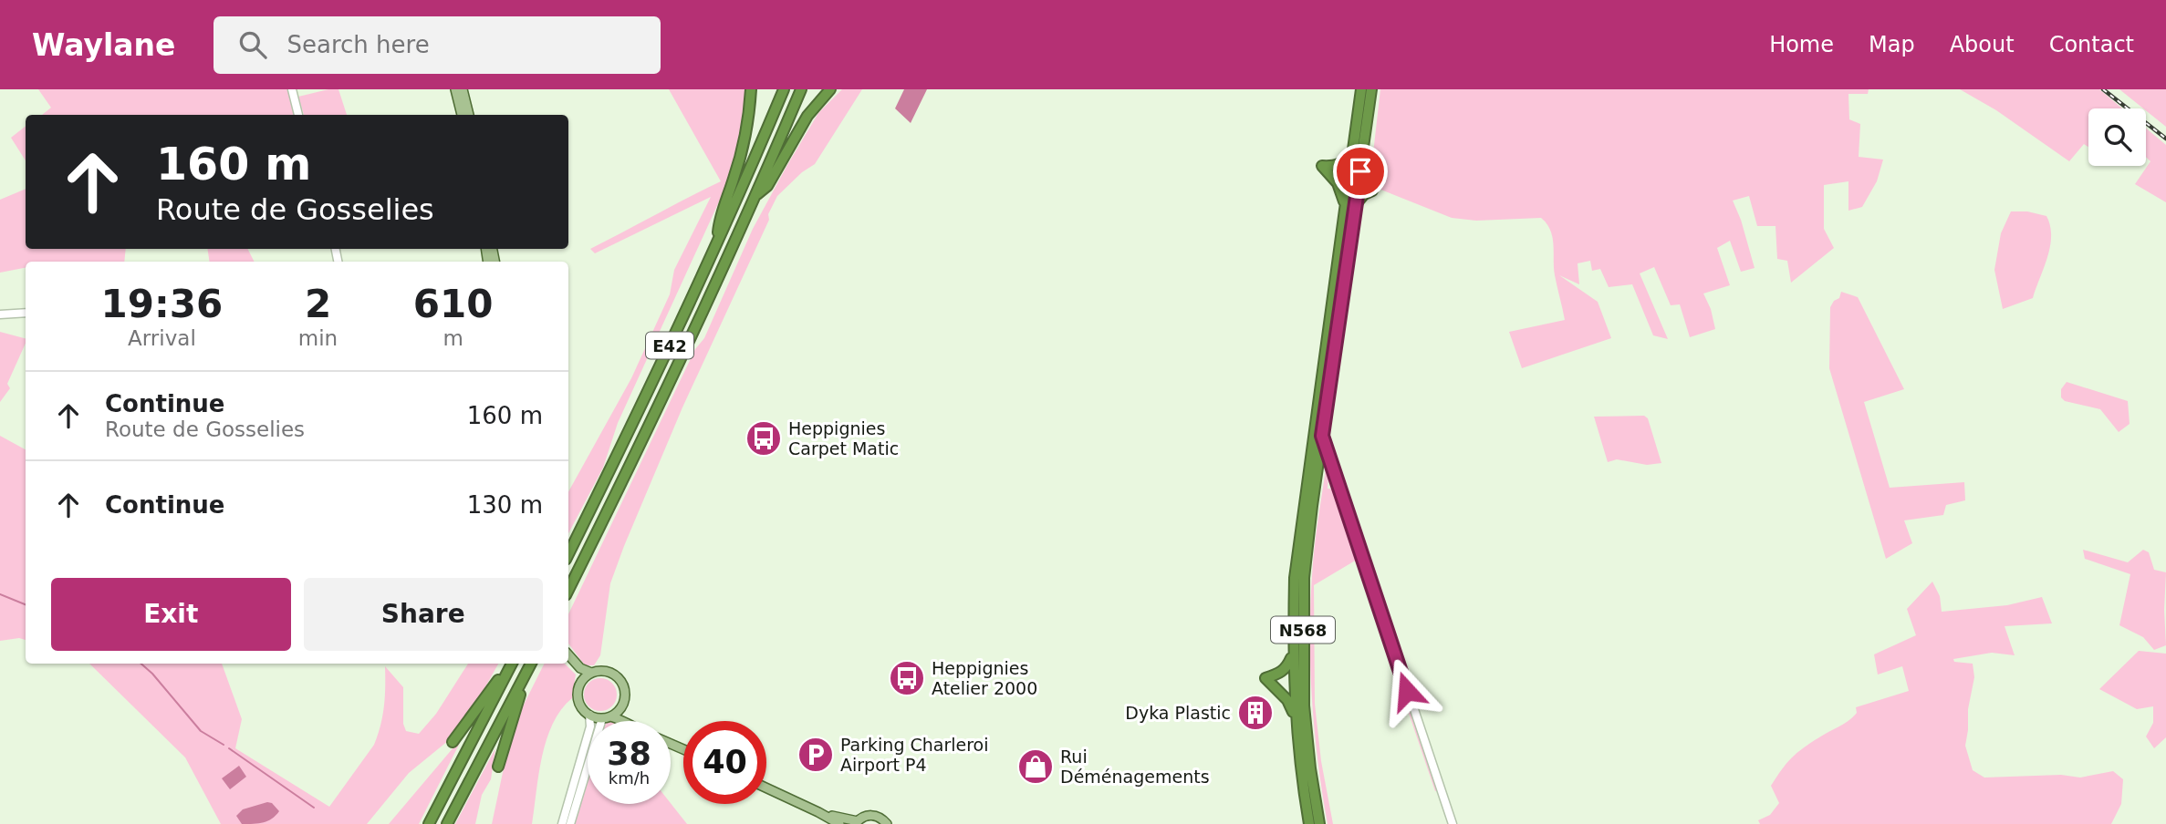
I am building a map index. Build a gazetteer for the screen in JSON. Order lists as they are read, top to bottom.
{
  "streets": {
    "highway": ["E42", "N568"]
  },
  "places": {
    "bus stop": ["Heppignies Carpet Matic", "Heppignies Atelier 2000"],
    "building": ["Dyka Plastic"],
    "parking": ["Parking Charleroi Airport P4"],
    "shop": ["Rui Déménagements"]
  },
  "page": {
    "header": "Waylane",
    "search": "Search here",
    "nav": [
      "Home",
      "Map",
      "About",
      "Contact"
    ],
    "turn": ["160 m", "Route de Gosselies"],
    "eta": [
      "19:36",
      "Arrival",
      "2",
      "min",
      "610",
      "m"
    ],
    "list": [
      {
        "name": "Continue",
        "note": "Route de Gosselies",
        "value": "160 m"
      },
      {
        "name": "Continue",
        "value": "130 m"
      }
    ],
    "buttons": ["Exit", "Share"],
    "speed": "38 km/h",
    "limit": "40"
  }
}
